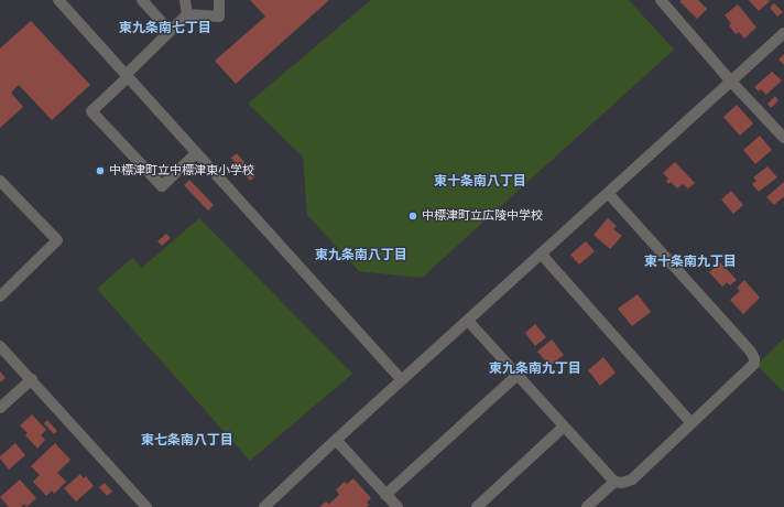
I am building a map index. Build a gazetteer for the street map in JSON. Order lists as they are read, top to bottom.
{
  "districts": [
    "東九条南七丁目",
    "東十条南八丁目",
    "東九条南八丁目",
    "東十条南九丁目",
    "東九条南九丁目",
    "東七条南八丁目"
  ],
  "places": ["中標津町立中標津東小学校", "中標津町立広陵中学校"]
}
